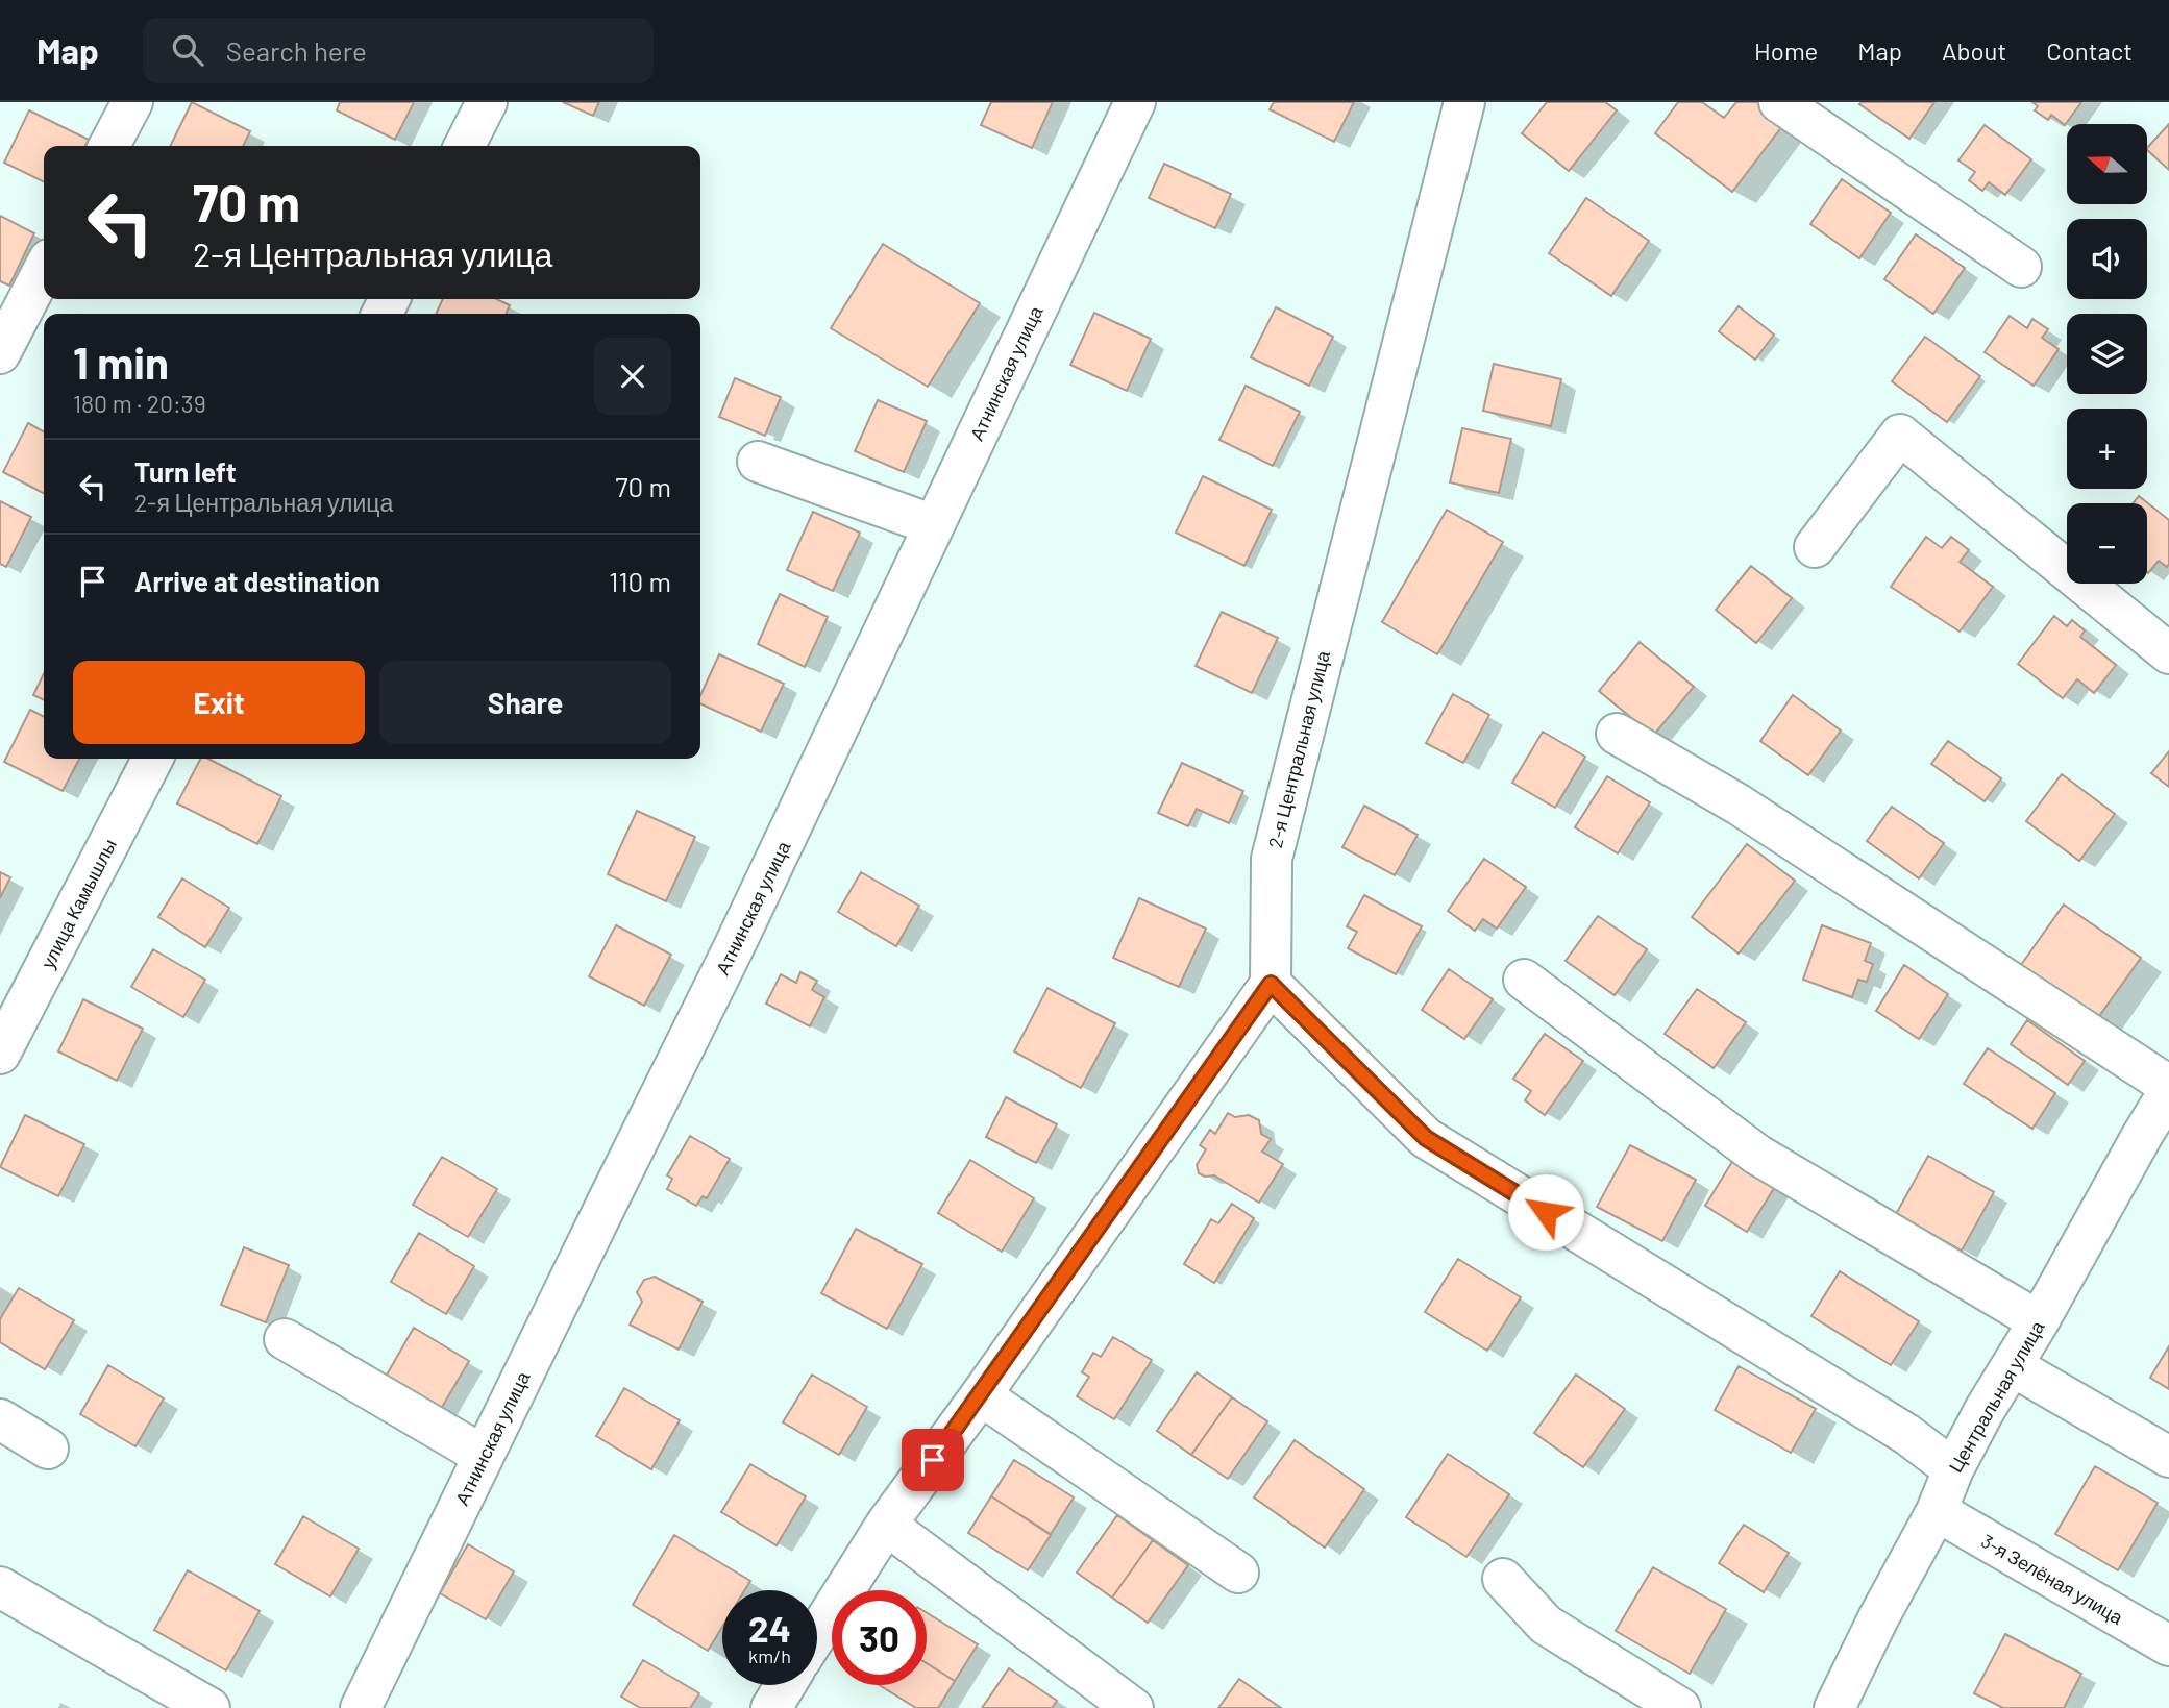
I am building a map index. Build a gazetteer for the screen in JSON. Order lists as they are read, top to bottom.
{
  "streets": {
    "street": [
      "Атнинская улица",
      "2-я Центральная улица",
      "улица Камышлы",
      "Центральная улица",
      "3-я Зелёная улица"
    ]
  },
  "crossings": [
    ["Центральная улица", "3-я Зелёная улица"]
  ],
  "north": "left",
  "page": {
    "header": "Map",
    "search": "Search here",
    "nav": [
      "Home",
      "Map",
      "About",
      "Contact"
    ],
    "map_buttons": ["+", "−"],
    "turn": ["70 m", "2-я Центральная улица"],
    "heading": ["1 min", "180 m · 20:39"],
    "list": [
      {
        "name": "Turn left",
        "note": "2-я Центральная улица",
        "value": "70 m"
      },
      {
        "name": "Arrive at destination",
        "value": "110 m"
      }
    ],
    "buttons": ["Exit", "Share"],
    "speed": "24 km/h",
    "limit": "30"
  }
}
